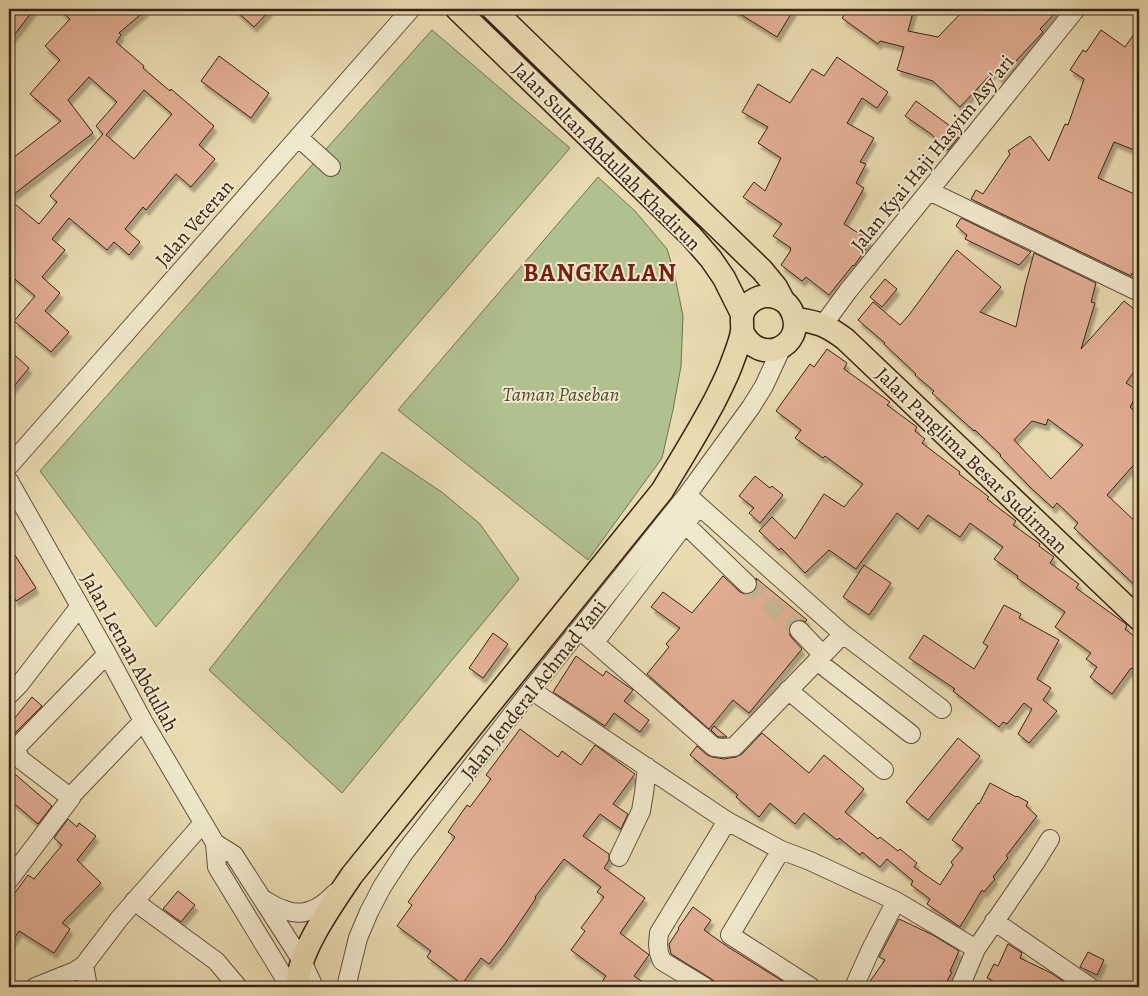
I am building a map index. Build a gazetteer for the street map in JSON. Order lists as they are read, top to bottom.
{
  "streets": {
    "main road": ["Jalan Sultan Abdullah Khadirun", "Jalan Panglima Besar Sudirman", "Jalan Jenderal Achmad Yani"],
    "street": ["Jalan Kyai Haji Hasyim Asy'ari", "Jalan Veteran", "Jalan Letnan Abdullah"]
  },
  "crossings": [
    ["Jalan Kyai Haji Hasyim Asy'ari", "Jalan Panglima Besar Sudirman"],
    ["Jalan Sultan Abdullah Khadirun", "Jalan Panglima Besar Sudirman"],
    ["Jalan Sultan Abdullah Khadirun", "Jalan Jenderal Achmad Yani"],
    ["Jalan Panglima Besar Sudirman", "Jalan Jenderal Achmad Yani"],
    ["Jalan Letnan Abdullah", "Jalan Jenderal Achmad Yani"]
  ],
  "districts": ["BANGKALAN"],
  "parks": ["Taman Paseban"]
}
